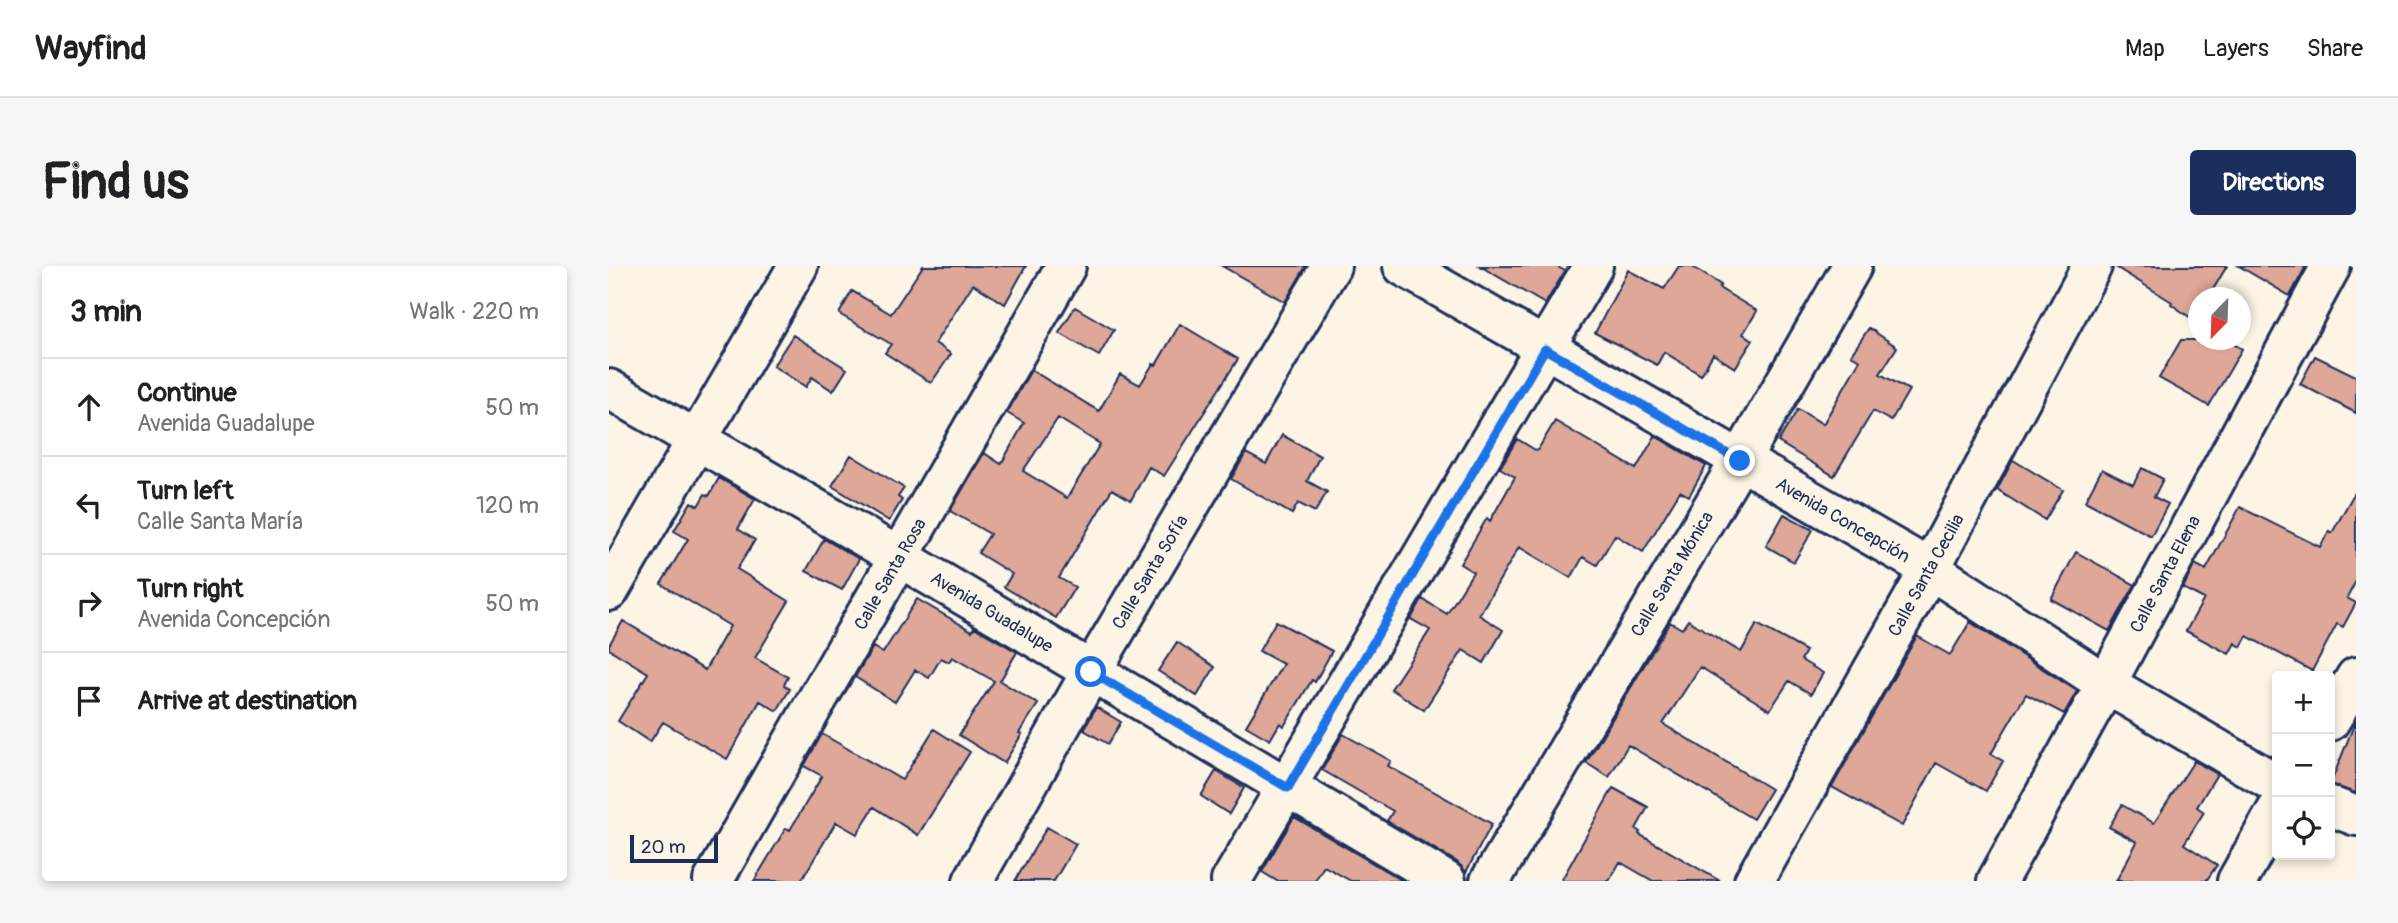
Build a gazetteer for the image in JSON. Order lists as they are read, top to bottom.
{
  "streets": {
    "street": [
      "Avenida Concepción",
      "Calle Santa Sofía",
      "Calle Santa Rosa",
      "Calle Santa Mónica",
      "Calle Santa Elena",
      "Calle Santa Cecilia",
      "Avenida Guadalupe"
    ]
  },
  "crossings": [
    ["Avenida Concepción", "Calle Santa Mónica"],
    ["Avenida Concepción", "Calle Santa Elena"],
    ["Avenida Concepción", "Calle Santa Cecilia"],
    ["Calle Santa Sofía", "Avenida Guadalupe"],
    ["Calle Santa Rosa", "Avenida Guadalupe"]
  ],
  "scale_bar": "20 m",
  "north": "bottom left",
  "page": {
    "header": "Wayfind",
    "nav": ["Map", "Layers", "Share"],
    "buttons": "Directions",
    "title": "Find us",
    "heading": ["3 min", "Walk · 220 m"],
    "list": [
      ["Continue", "Avenida Guadalupe", "50 m"],
      ["Turn left", "Calle Santa María", "120 m"],
      ["Turn right", "Avenida Concepción", "50 m"],
      "Arrive at destination"
    ],
    "map_buttons": ["+", "−"],
    "scale": "20 m"
  }
}
